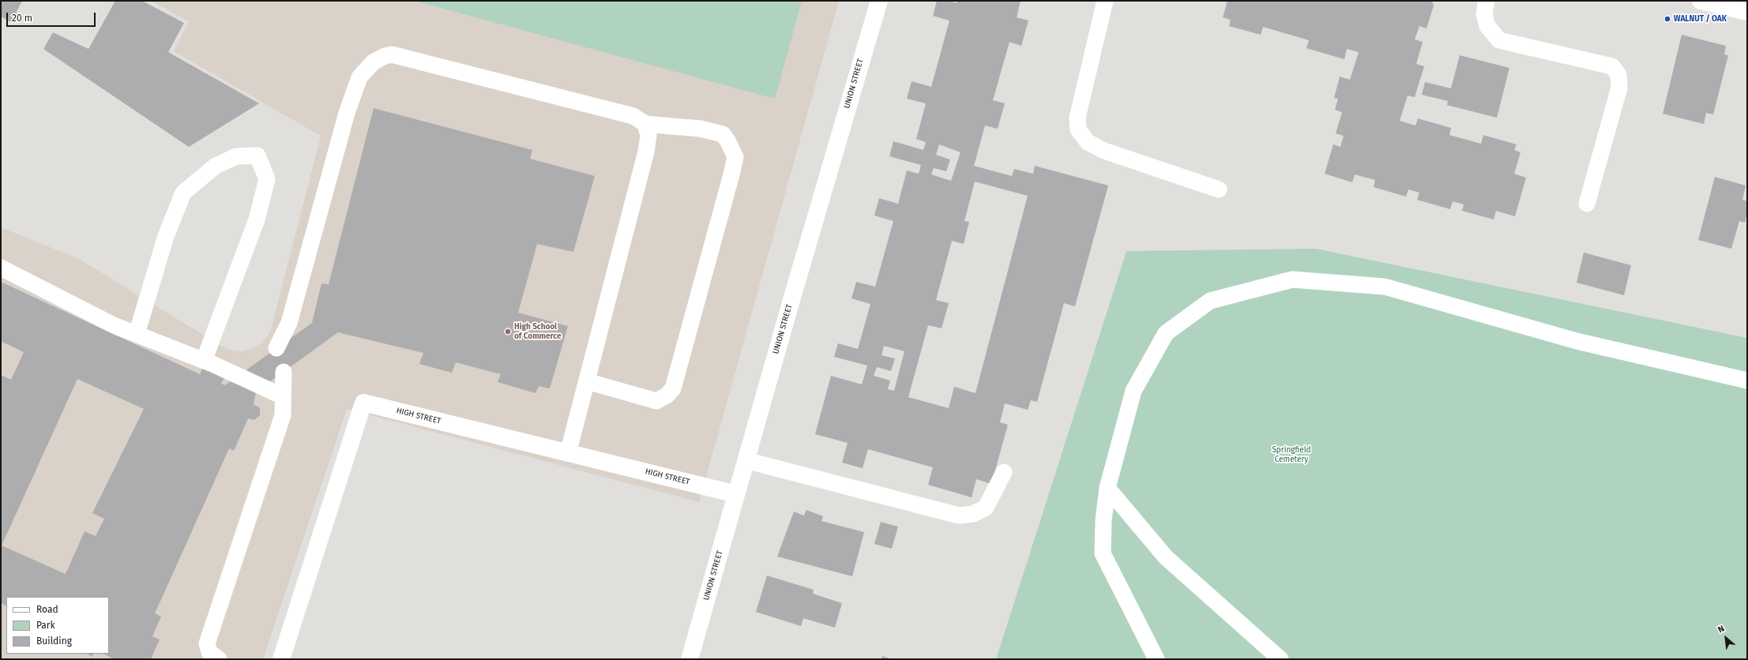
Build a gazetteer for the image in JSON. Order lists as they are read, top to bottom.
{
  "streets": {
    "street": ["UNION STREET", "HIGH STREET"]
  },
  "crossings": [
    ["UNION STREET", "HIGH STREET"]
  ],
  "parks": ["Springfield Cemetery"],
  "places": ["WALNUT / OAK", "High School of Commerce"],
  "legend": ["Road", "Park", "Building"],
  "scale_bar": "20 m",
  "north": "top left"
}
